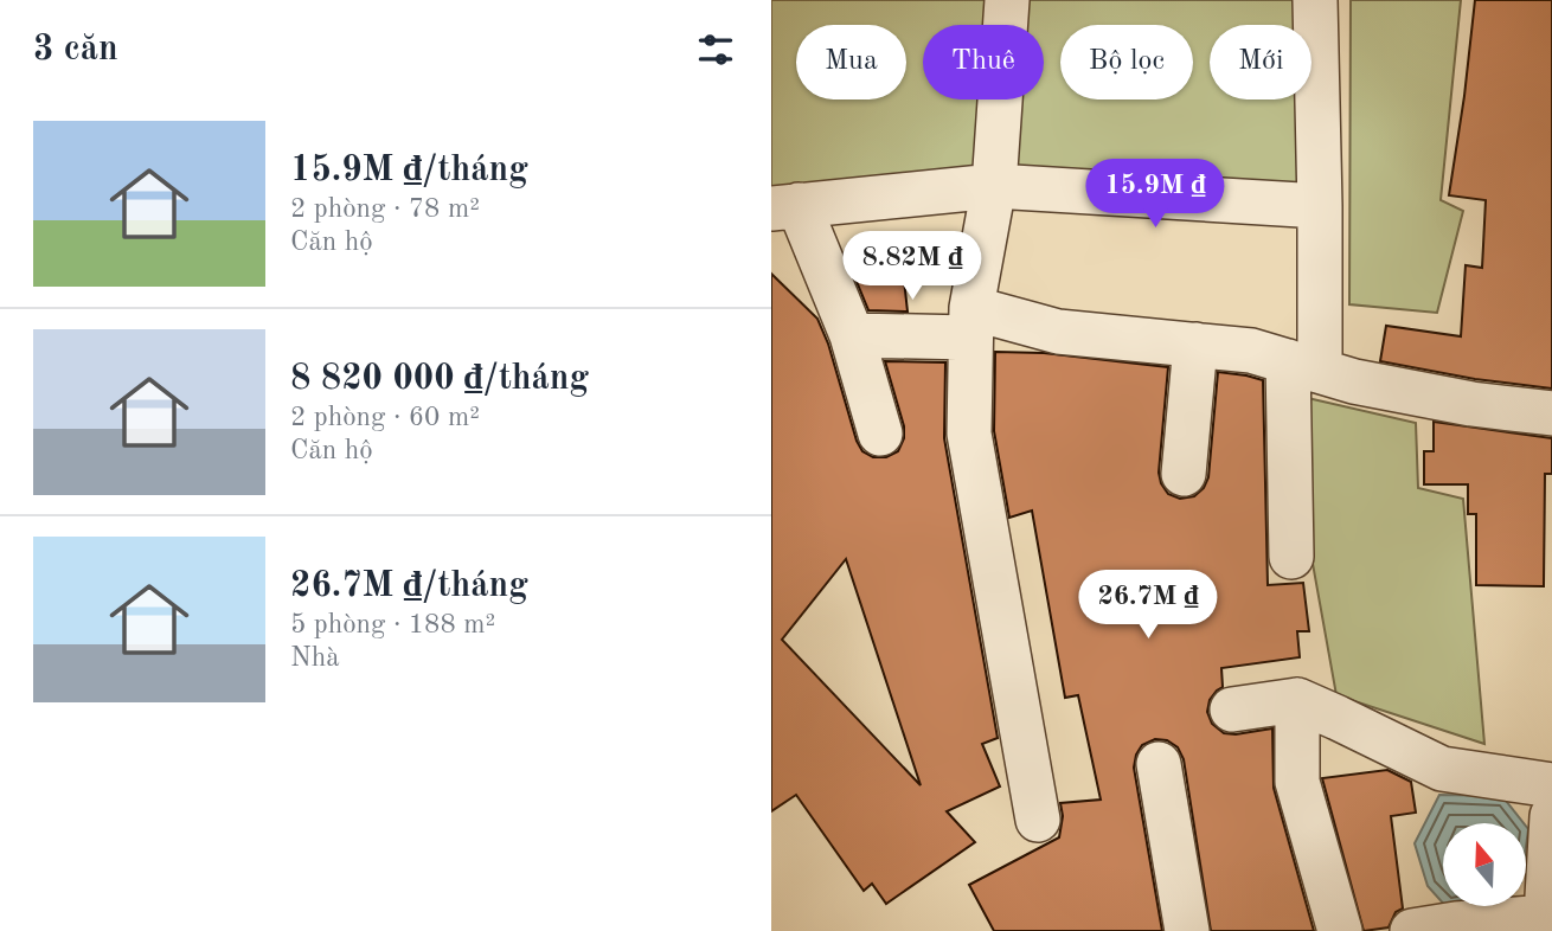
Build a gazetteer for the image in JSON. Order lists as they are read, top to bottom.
{
  "north": "top",
  "page": {
    "heading": "3 căn",
    "chip": [
      "Mua",
      "Thuê",
      "Bộ lọc",
      "Mới"
    ],
    "list": [
      {
        "name": "15.9M ₫/tháng",
        "note": "2 phòng · 78 m² · Căn hộ"
      },
      {
        "name": "8 820 000 ₫/tháng",
        "note": "2 phòng · 60 m² · Căn hộ"
      },
      {
        "name": "26.7M ₫/tháng",
        "note": "5 phòng · 188 m² · Nhà"
      }
    ],
    "price": ["15.9M ₫", "8.82M ₫", "26.7M ₫"]
  }
}
